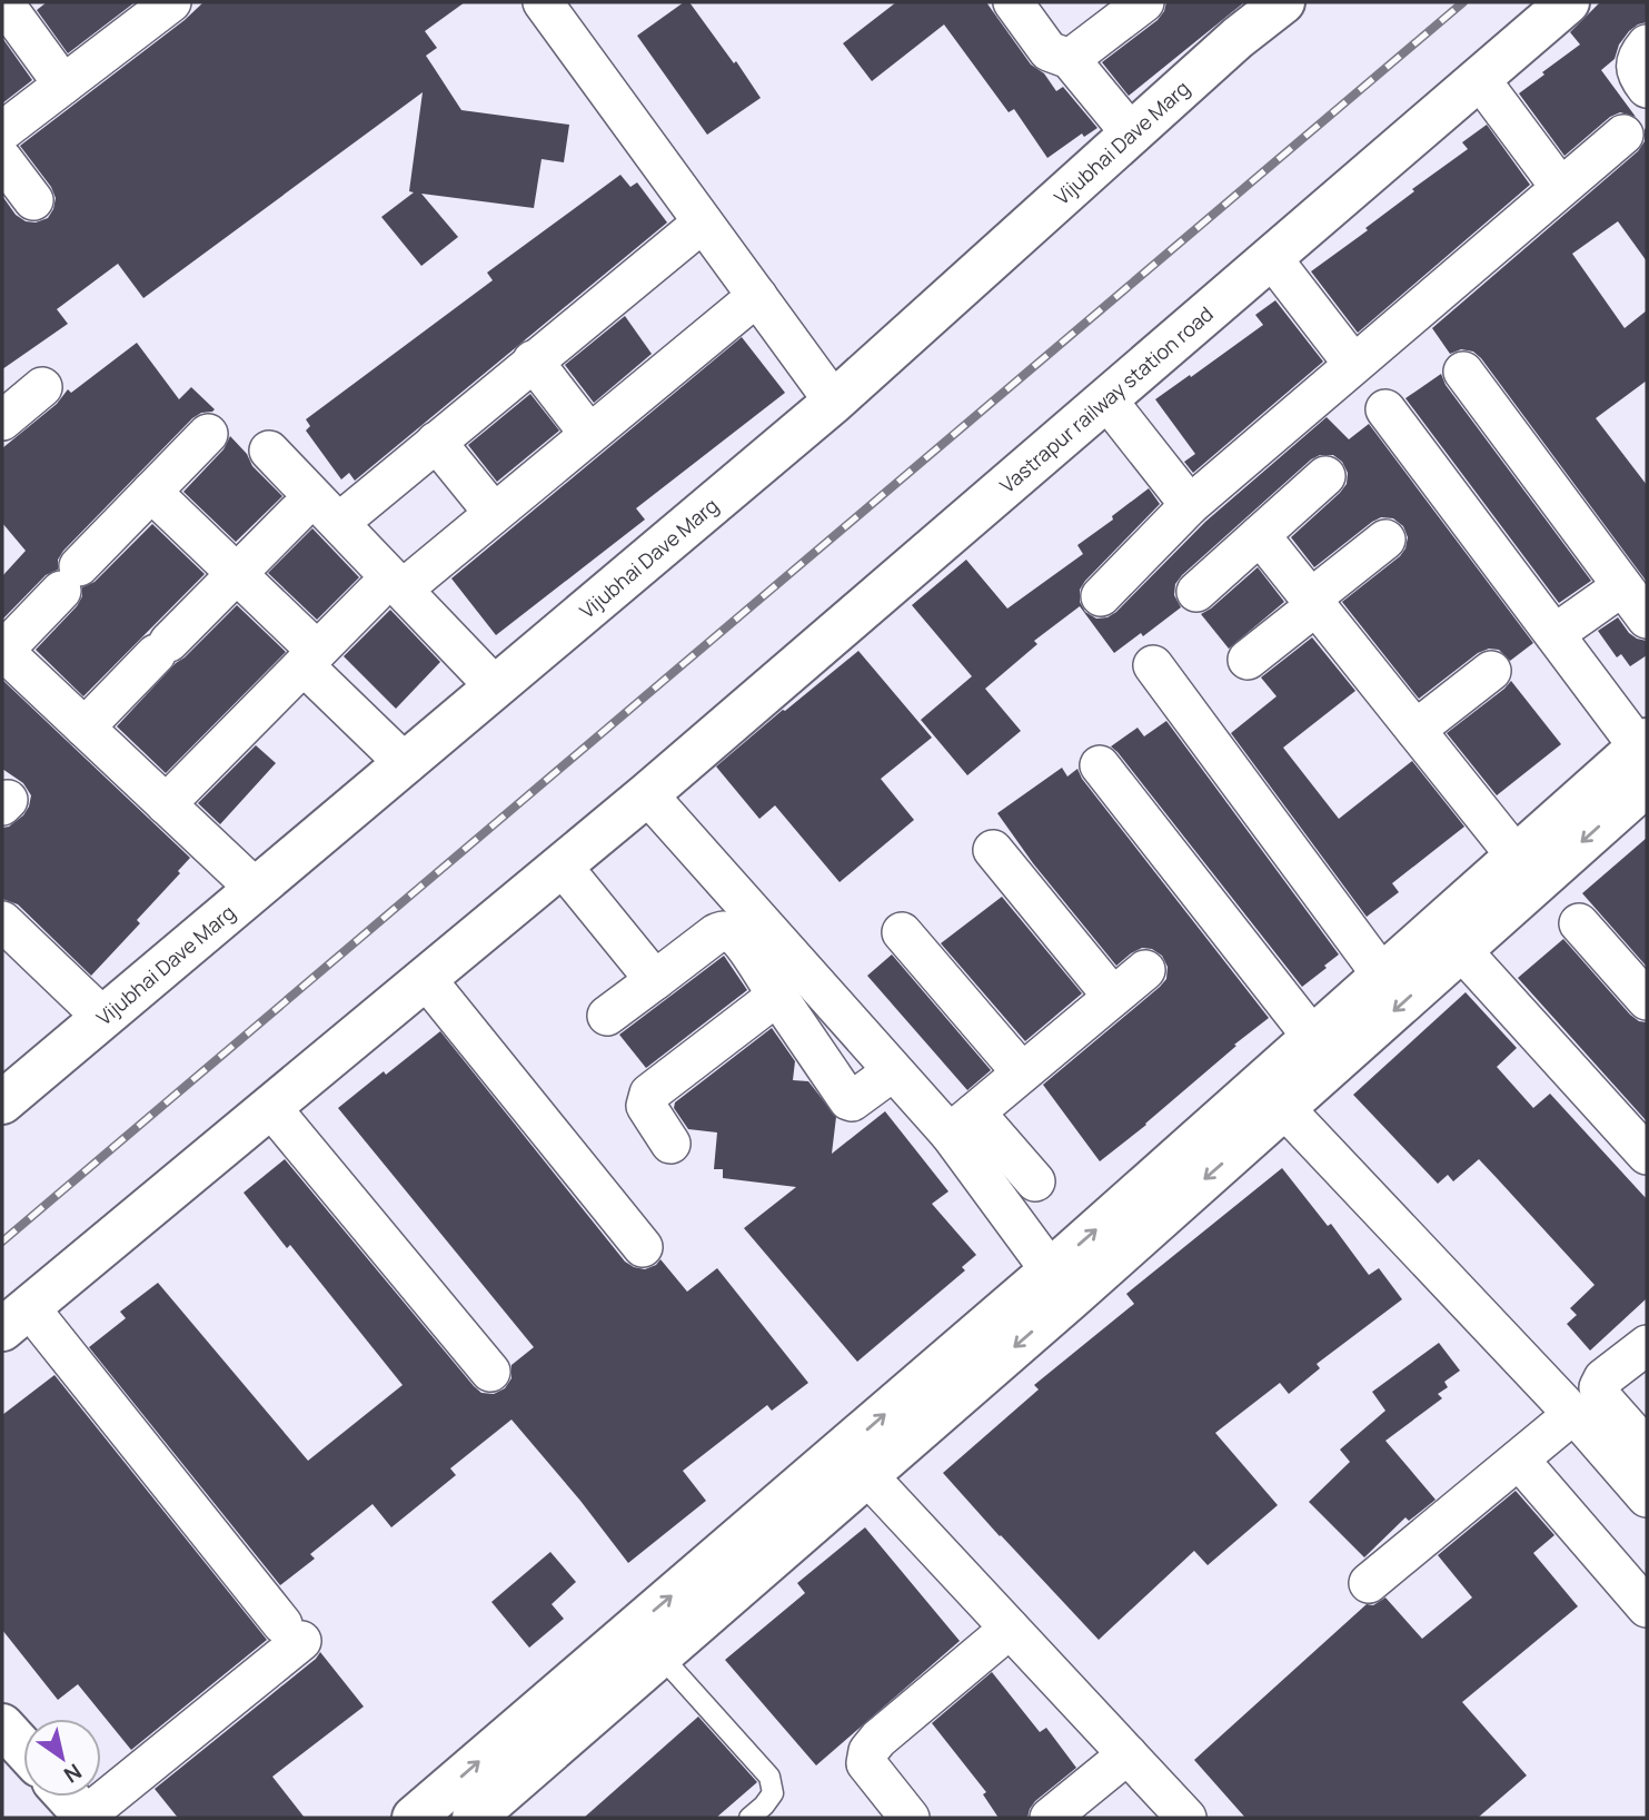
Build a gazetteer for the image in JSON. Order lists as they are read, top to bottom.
{
  "streets": {
    "street": ["Vijubhai Dave Marg", "Vastrapur railway station road"]
  },
  "north": "bottom right"
}
